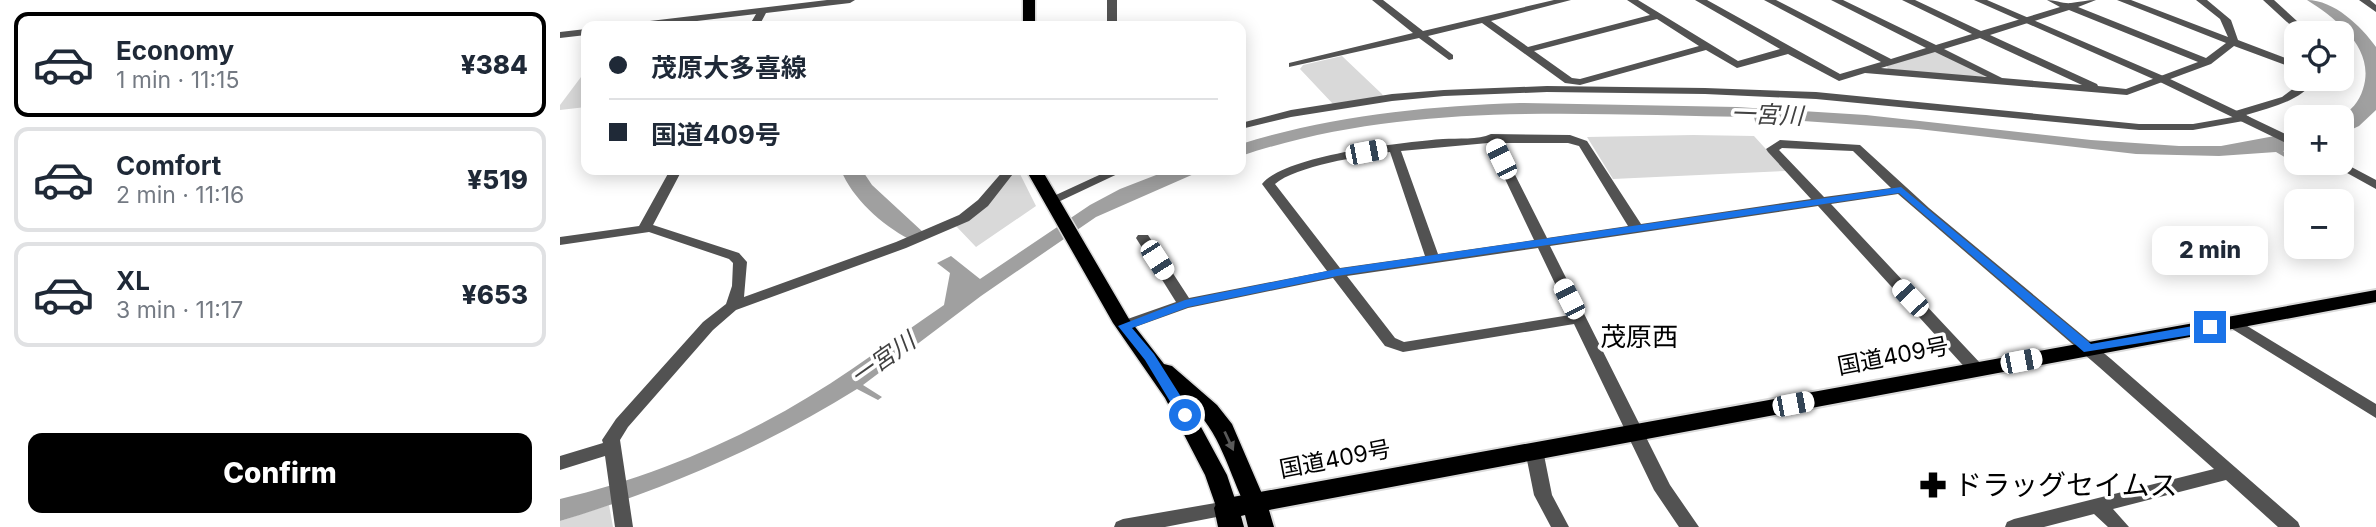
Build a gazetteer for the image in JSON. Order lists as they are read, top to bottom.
{
  "streets": {
    "highway": ["国道409号"]
  },
  "districts": ["茂原西"],
  "water": ["一宮川"],
  "places": {
    "pharmacy": ["ドラッグセイムス"]
  },
  "page": {
    "list": [
      {
        "name": "Economy",
        "note": "1 min · 11:15",
        "value": "¥384"
      },
      {
        "name": "Comfort",
        "note": "2 min · 11:16",
        "value": "¥519"
      },
      {
        "name": "XL",
        "note": "3 min · 11:17",
        "value": "¥653"
      }
    ],
    "map_buttons": ["+", "−"],
    "banner": ["茂原大多喜線", "国道409号"],
    "bubble": "2 min",
    "buttons": "Confirm"
  }
}
